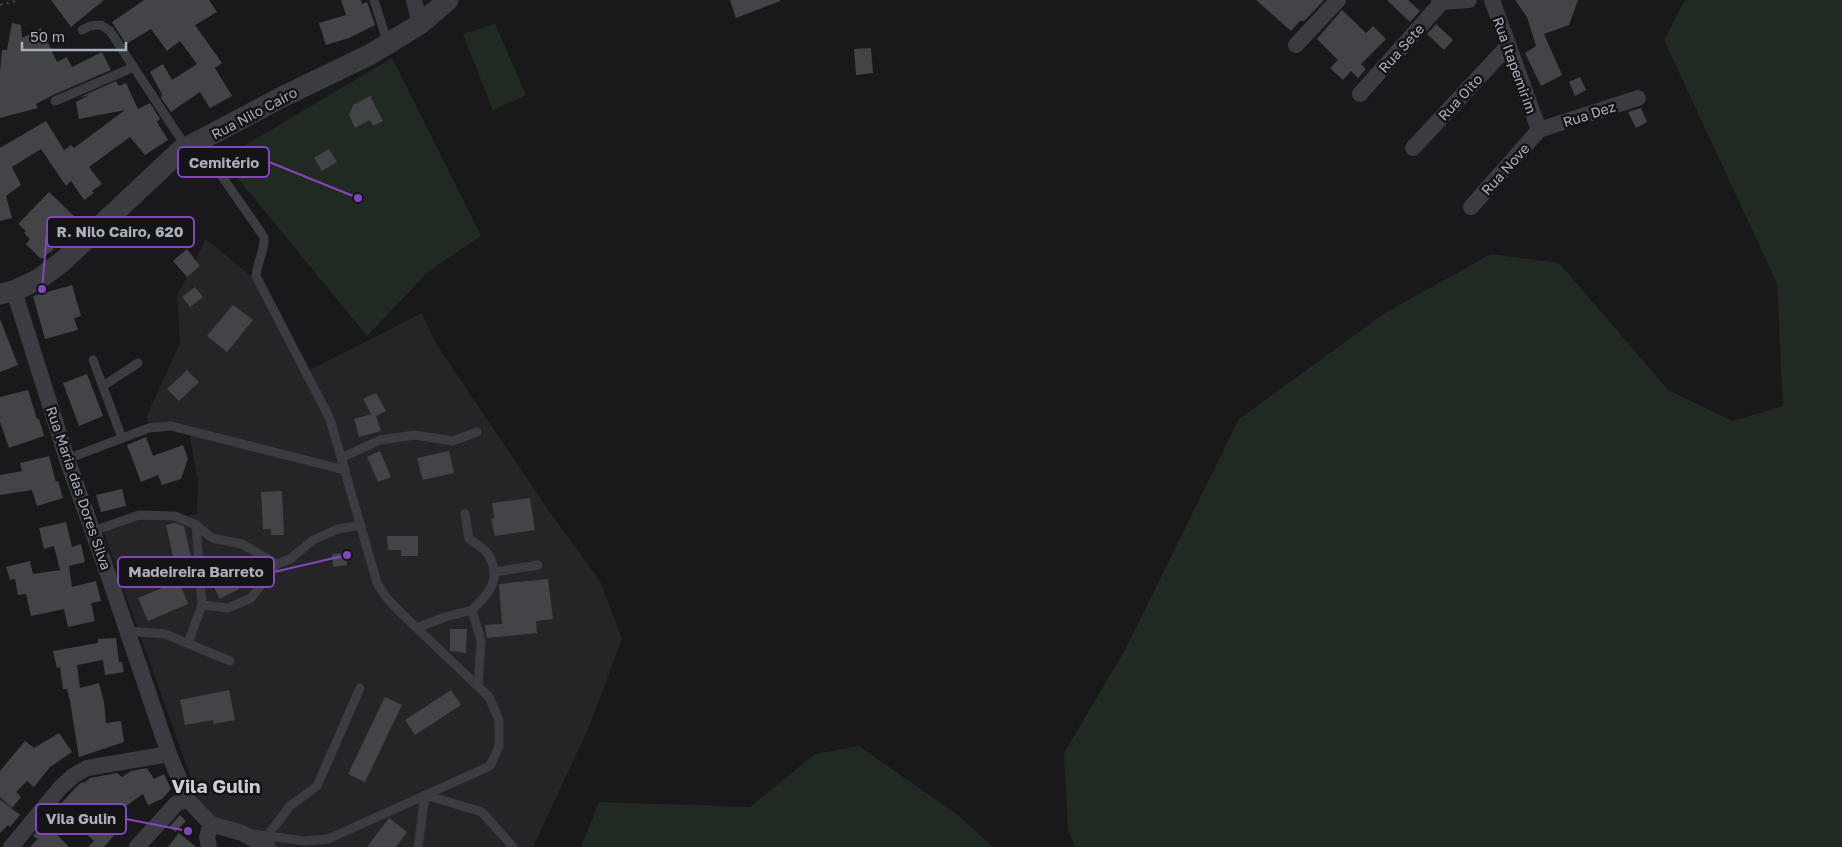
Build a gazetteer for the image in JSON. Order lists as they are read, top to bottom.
{
  "streets": {
    "street": [
      "Rua Sete",
      "Rua Itapemirim",
      "Rua Oito",
      "Rua Nilo Cairo",
      "Rua Dez",
      "Rua Nove",
      "Rua Maria das Dores Silva"
    ]
  },
  "crossings": [
    ["Rua Itapemirim", "Rua Oito"],
    ["Rua Itapemirim", "Rua Dez"],
    ["Rua Itapemirim", "Rua Nove"],
    ["Rua Nilo Cairo", "Rua Maria das Dores Silva"],
    ["Rua Dez", "Rua Nove"]
  ],
  "districts": ["Vila Gulin"],
  "places": [
    "Cemitério",
    "R. Nilo Cairo, 620",
    "Madeireira Barreto",
    "Vila Gulin"
  ],
  "scale_bar": "50 m"
}
